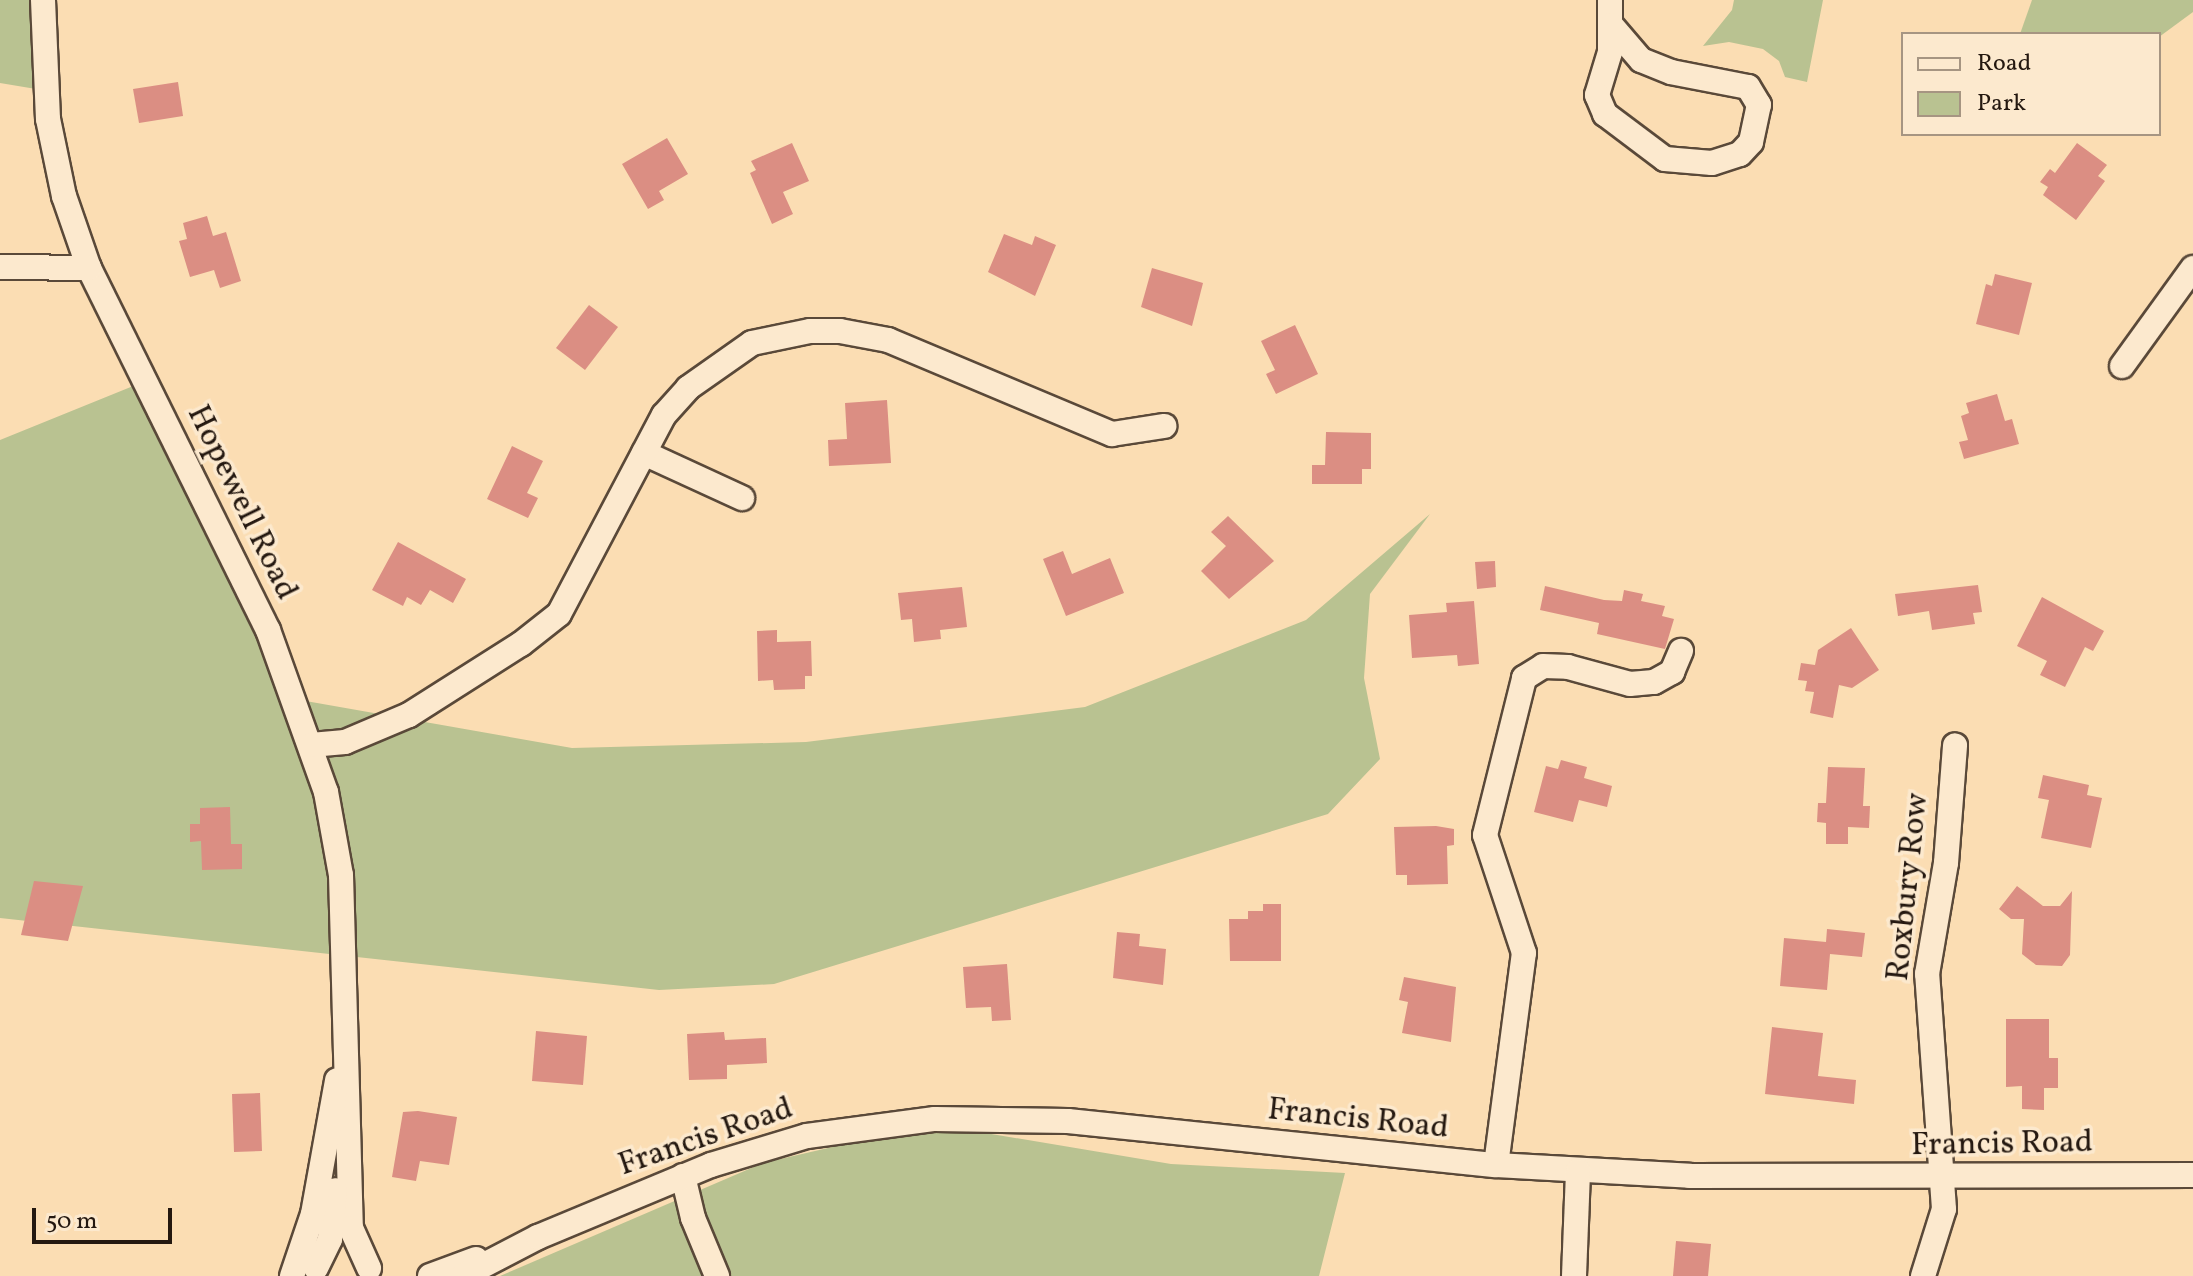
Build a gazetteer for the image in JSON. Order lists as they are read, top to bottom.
{
  "streets": {
    "street": ["Hopewell Road", "Roxbury Row", "Francis Road"]
  },
  "crossings": [
    ["Roxbury Row", "Francis Road"]
  ],
  "legend": ["Road", "Park"],
  "scale_bar": "50 m"
}
